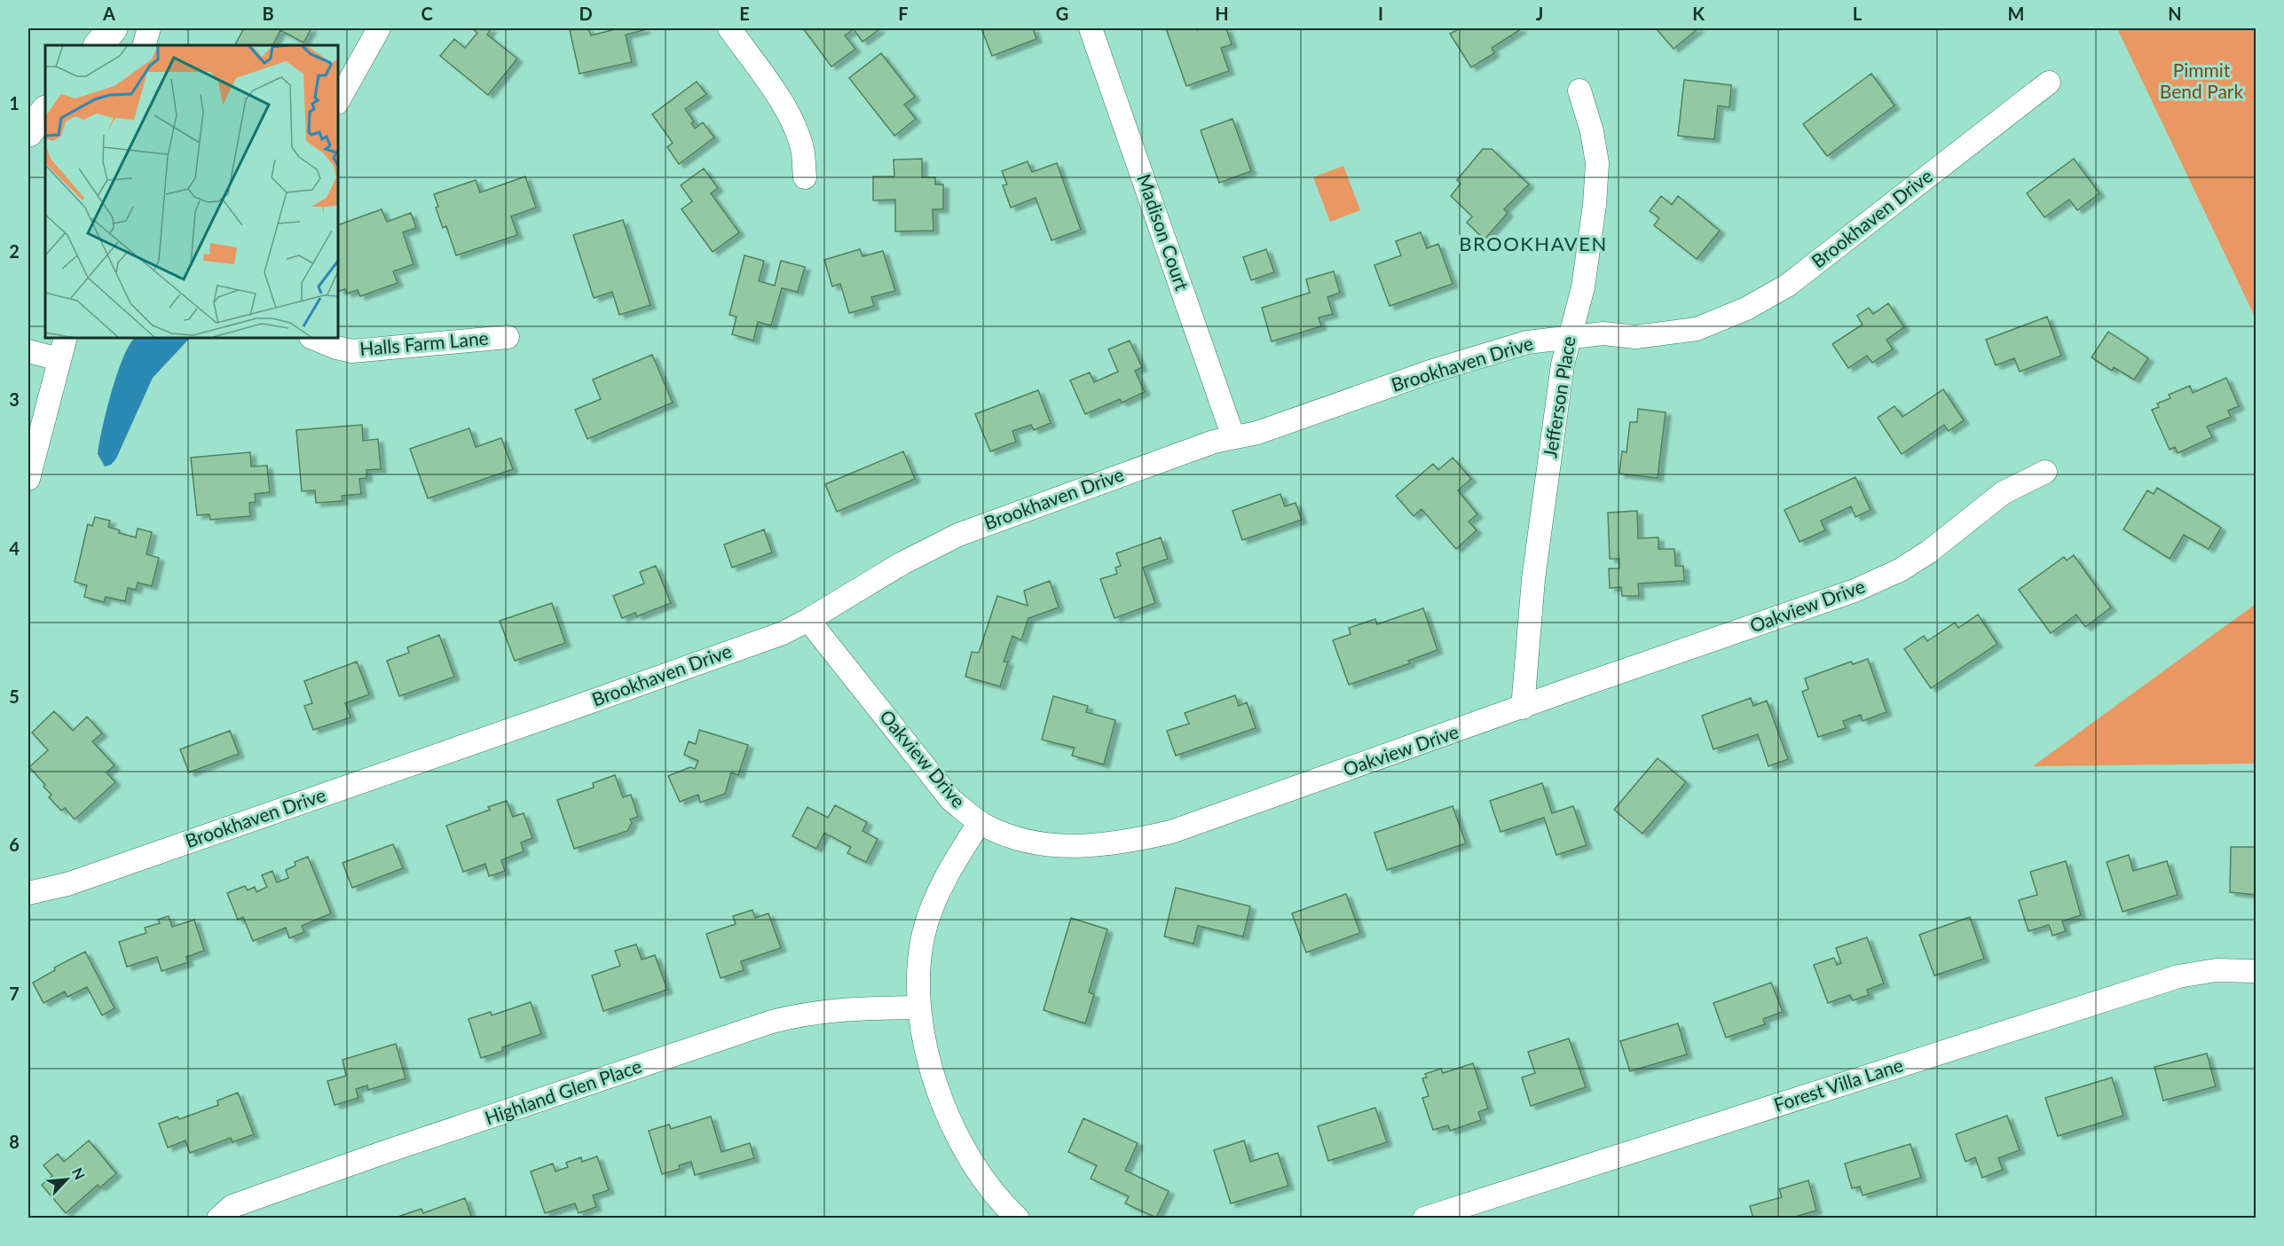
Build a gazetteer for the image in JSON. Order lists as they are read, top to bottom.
{
  "streets": {
    "street": [
      "Brookhaven Drive",
      "Madison Court",
      "Halls Farm Lane",
      "Jefferson Place",
      "Oakview Drive",
      "Forest Villa Lane",
      "Highland Glen Place"
    ]
  },
  "crossings": [
    ["Brookhaven Drive", "Madison Court"],
    ["Brookhaven Drive", "Jefferson Place"],
    ["Brookhaven Drive", "Oakview Drive"],
    ["Jefferson Place", "Oakview Drive"]
  ],
  "districts": ["BROOKHAVEN"],
  "parks": ["Pimmit Bend Park"],
  "north": "top right",
  "grid": {
    "columns": [
      "A",
      "B",
      "C",
      "D",
      "E",
      "F",
      "G",
      "H",
      "I",
      "J",
      "K",
      "L",
      "M",
      "N"
    ],
    "rows": [
      "1",
      "2",
      "3",
      "4",
      "5",
      "6",
      "7",
      "8"
    ]
  }
}
